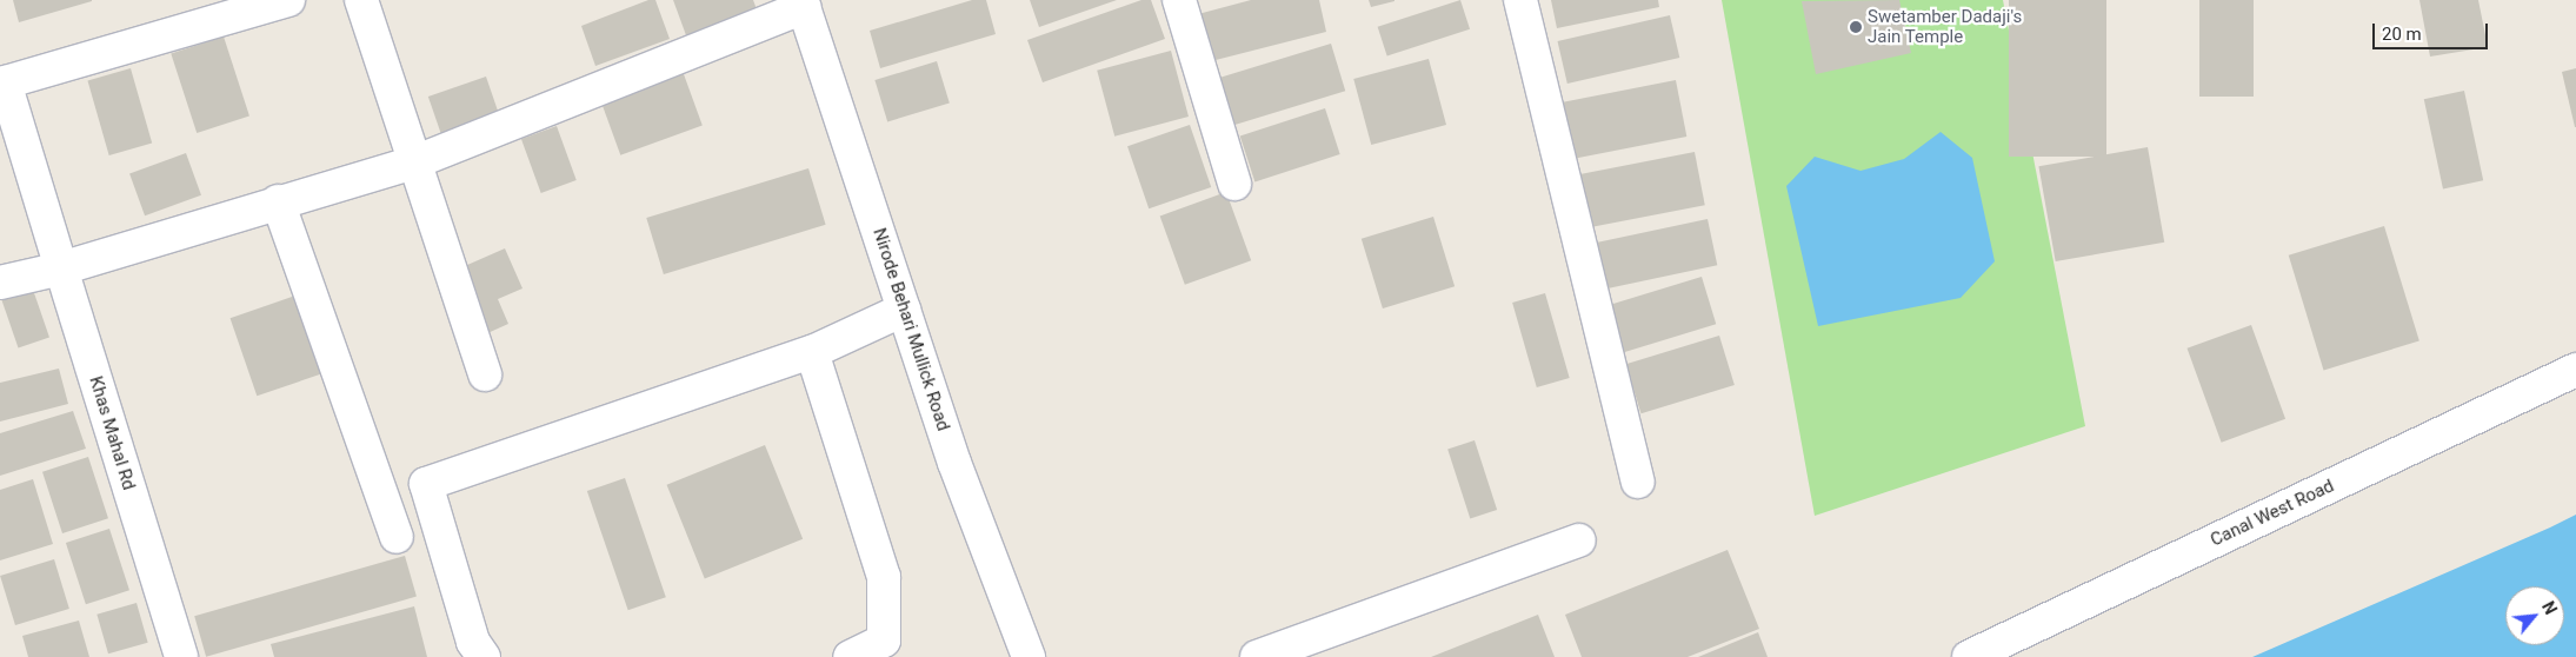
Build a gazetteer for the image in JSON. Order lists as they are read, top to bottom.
{
  "streets": {
    "street": ["Nirode Behari Mullick Road", "Khas Mahal Rd", "Canal West Road"]
  },
  "places": ["Swetamber Dadaji's Jain Temple"],
  "scale_bar": "20 m",
  "north": "top right"
}
